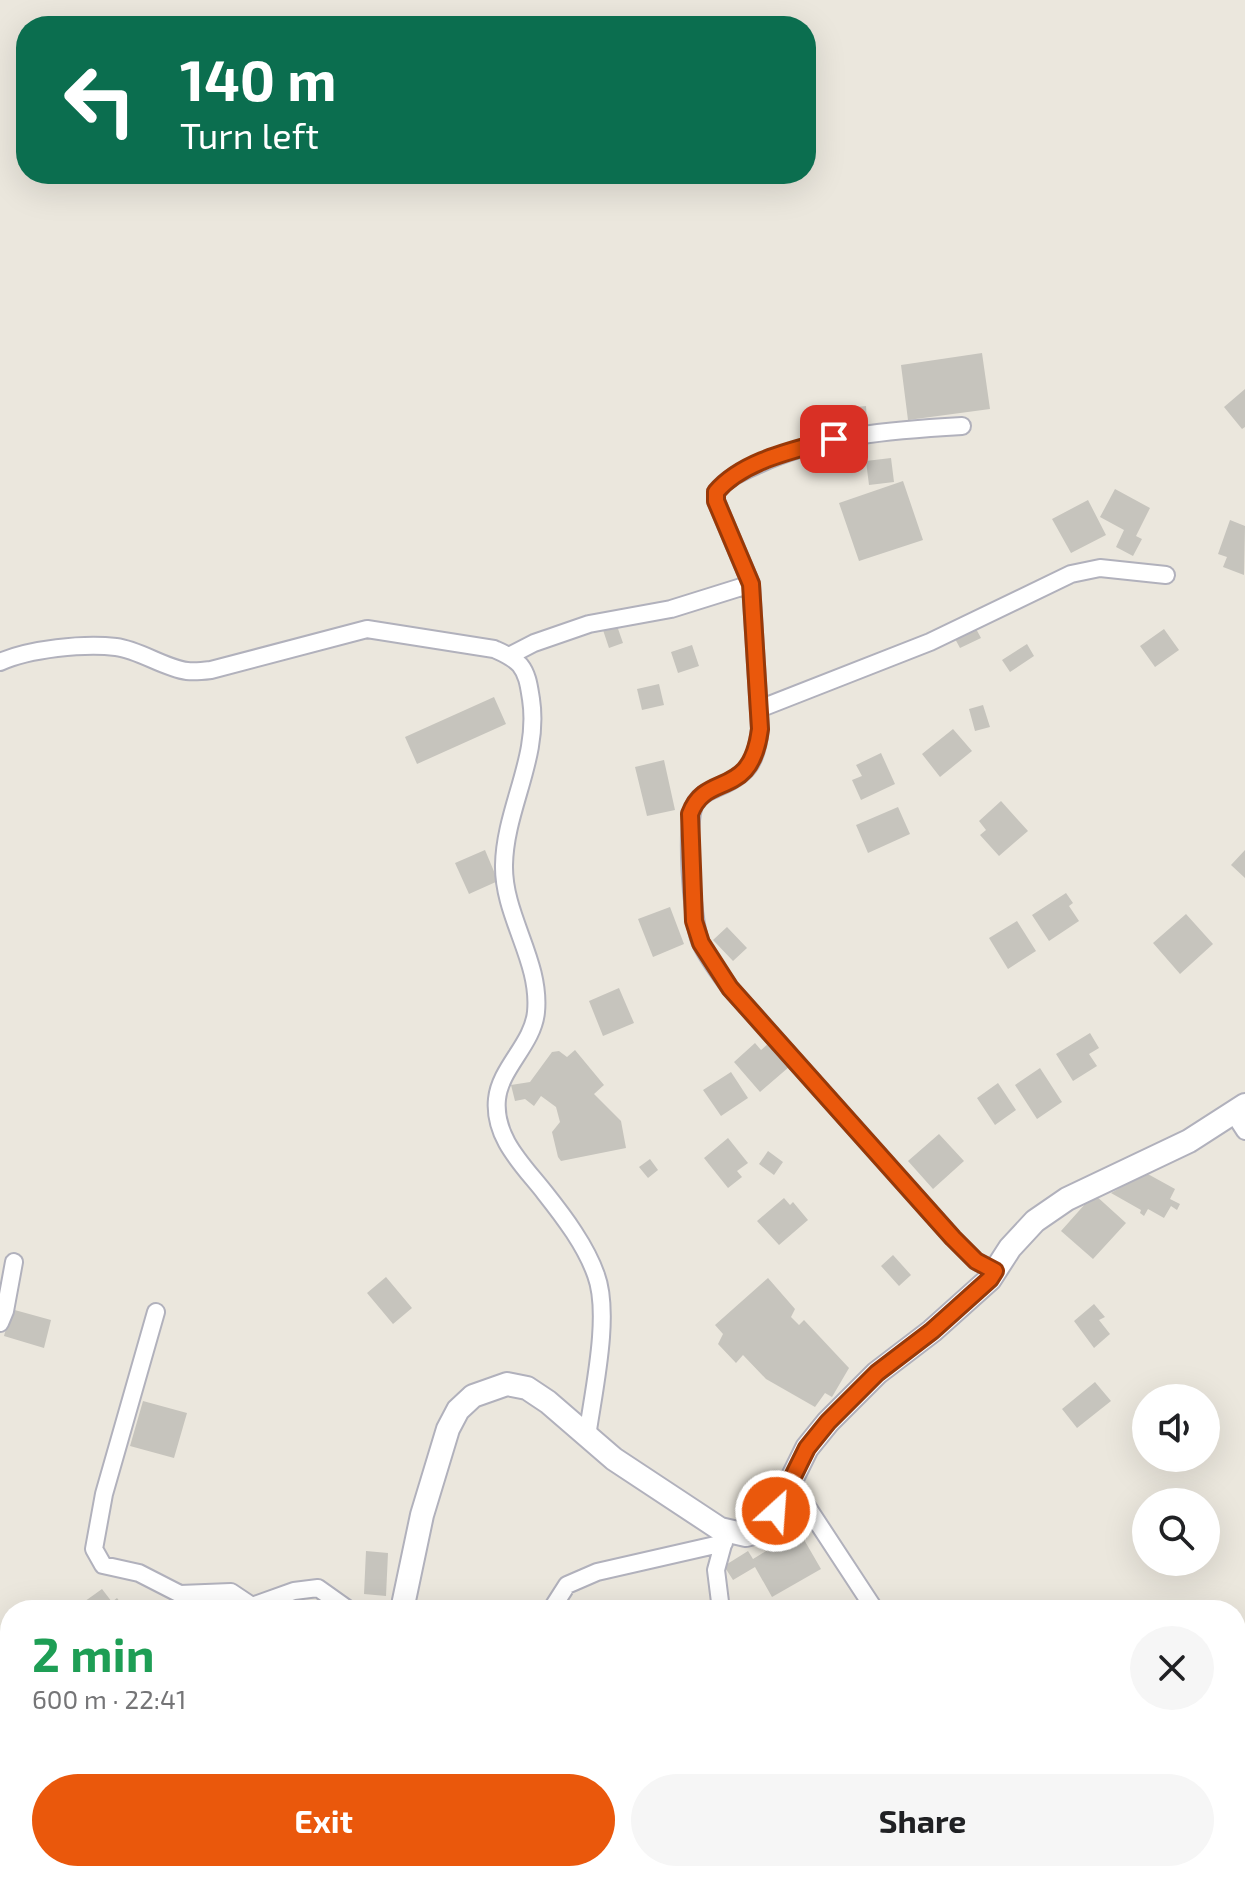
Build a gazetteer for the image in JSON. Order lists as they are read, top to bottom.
{
  "page": {
    "turn": ["140 m", "Turn left"],
    "heading": ["2 min", "600 m · 22:41"],
    "buttons": ["Exit", "Share"]
  }
}
